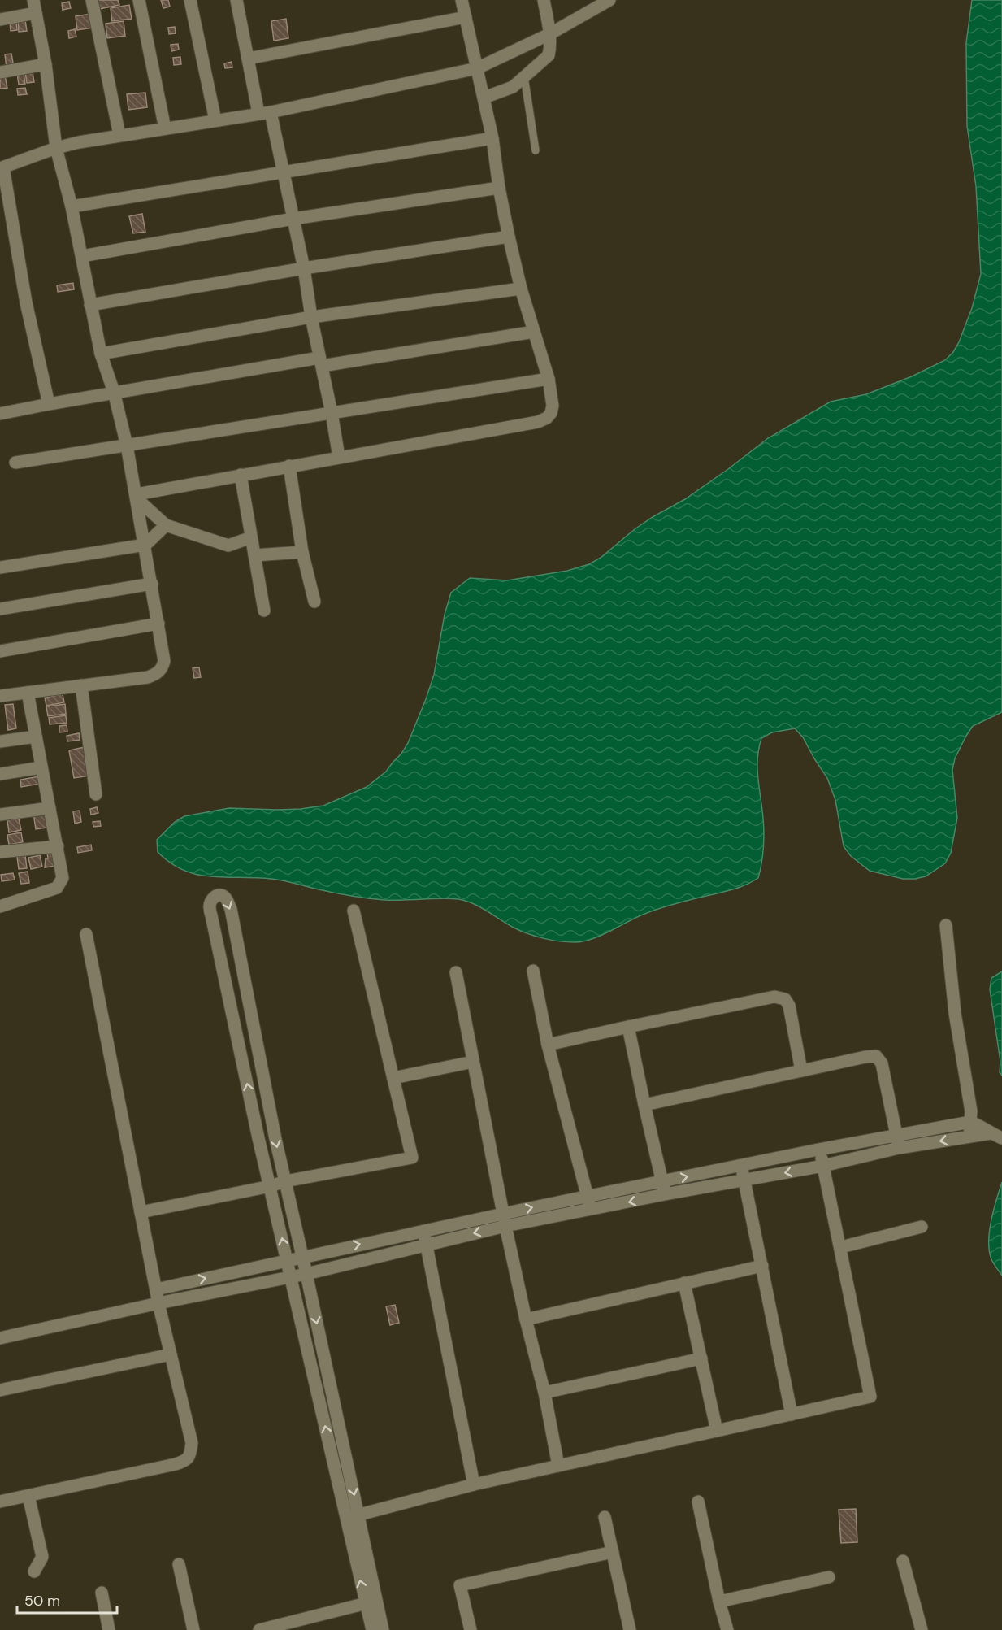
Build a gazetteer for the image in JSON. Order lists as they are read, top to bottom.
{
  "scale_bar": "50 m"
}
